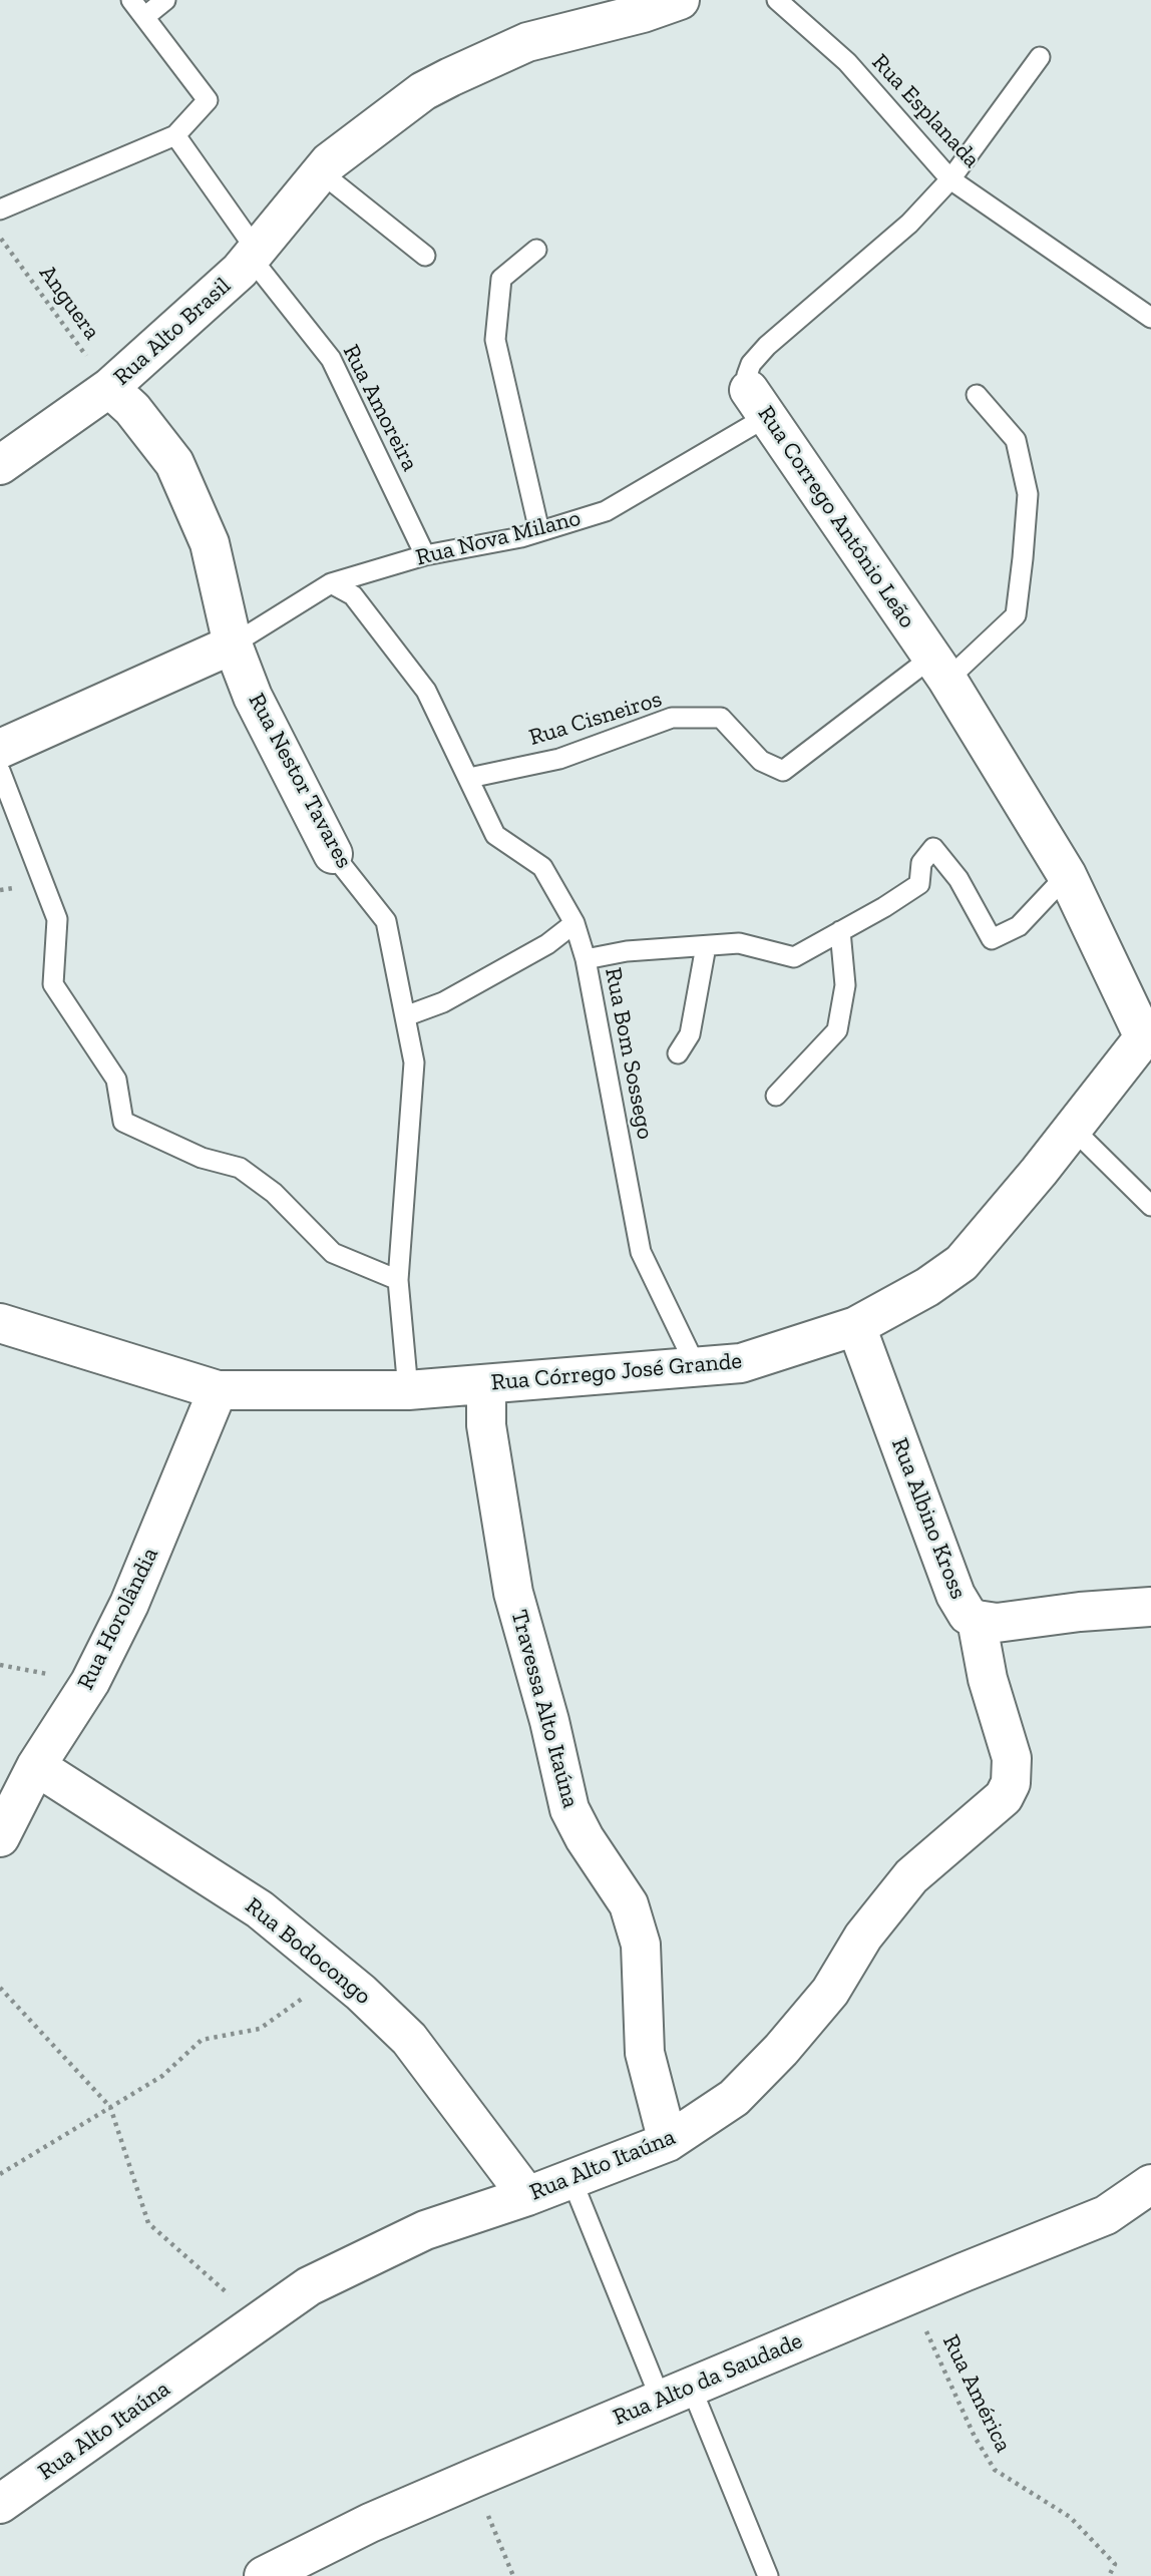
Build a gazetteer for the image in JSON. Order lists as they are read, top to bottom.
{
  "streets": {
    "street": [
      "Rua Alto Brasil",
      "Rua Corrego Antônio Leão",
      "Rua Nestor Tavares",
      "Rua Córrego José Grande",
      "Rua Albino Kross",
      "Rua Horolândia",
      "Travessa Alto Itaúna",
      "Rua Bodocongo",
      "Rua Alto Itaúna",
      "Rua Alto da Saudade"
    ],
    "lane": [
      "Rua Esplanada",
      "Rua Amoreira",
      "Rua Nova Milano",
      "Rua Cisneiros",
      "Rua Bom Sossego"
    ],
    "path": ["Anguera", "Rua América"]
  },
  "crossings": [
    ["Rua Esplanada", "Rua Corrego Antônio Leão"],
    ["Anguera", "Rua Alto Brasil"],
    ["Anguera", "Rua Nestor Tavares"],
    ["Rua Alto Brasil", "Rua Amoreira"],
    ["Rua Alto Brasil", "Rua Nestor Tavares"],
    ["Rua Amoreira", "Rua Nova Milano"],
    ["Rua Corrego Antônio Leão", "Rua Nova Milano"],
    ["Rua Corrego Antônio Leão", "Rua Cisneiros"],
    ["Rua Corrego Antônio Leão", "Rua Bom Sossego"],
    ["Rua Corrego Antônio Leão", "Rua Córrego José Grande"],
    ["Rua Nova Milano", "Rua Nestor Tavares"],
    ["Rua Nestor Tavares", "Rua Córrego José Grande"],
    ["Rua Bom Sossego", "Rua Córrego José Grande"],
    ["Rua Córrego José Grande", "Rua Albino Kross"],
    ["Rua Córrego José Grande", "Rua Horolândia"],
    ["Rua Córrego José Grande", "Travessa Alto Itaúna"],
    ["Rua Albino Kross", "Rua Alto Itaúna"],
    ["Rua Horolândia", "Rua Bodocongo"],
    ["Travessa Alto Itaúna", "Rua Alto Itaúna"],
    ["Rua Bodocongo", "Rua Alto Itaúna"],
    ["Rua Alto da Saudade", "Rua América"]
  ]
}
